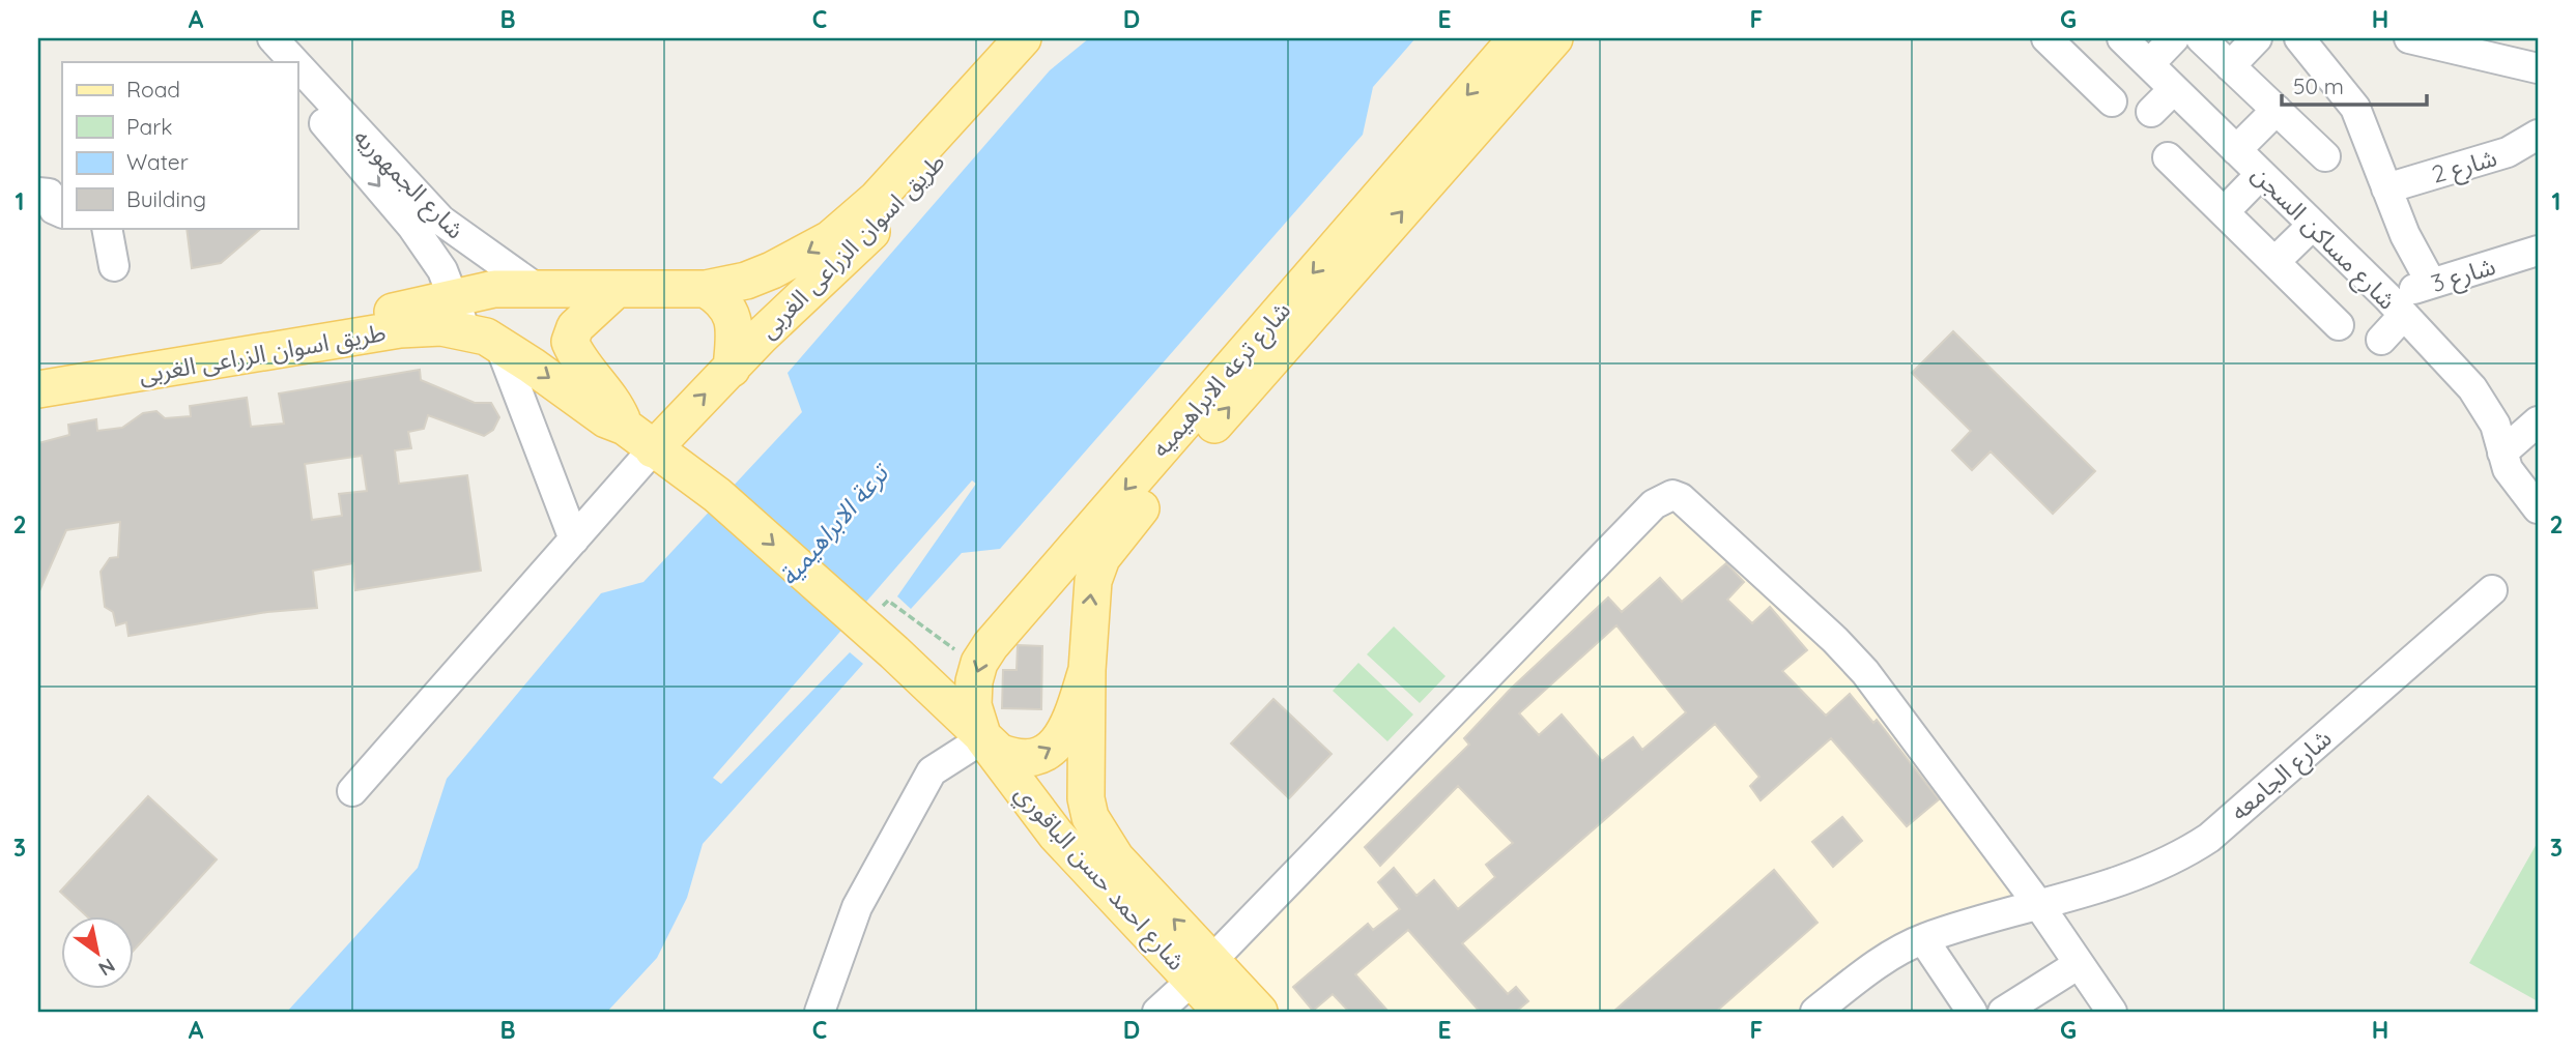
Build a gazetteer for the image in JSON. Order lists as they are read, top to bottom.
{
  "streets": {
    "main road": ["طريق اسوان الزراعى الغربى", "شارع ترعه الابراهيميه", "شارع احمد حسن الباقوري"],
    "street": [
      "شارع 2",
      "شارع الجمهوريه",
      "شارع مساكن السجن",
      "شارع 3",
      "شارع الجامعه"
    ]
  },
  "crossings": [
    ["شارع الجمهوريه", "طريق اسوان الزراعى الغربى"],
    ["شارع مساكن السجن", "شارع 3"],
    ["شارع ترعه الابراهيميه", "شارع احمد حسن الباقوري"]
  ],
  "water": ["ترعة الابراهيمية"],
  "legend": [
    "Road",
    "Park",
    "Water",
    "Building"
  ],
  "scale_bar": "50 m",
  "north": "bottom right",
  "grid": {
    "columns": [
      "A",
      "B",
      "C",
      "D",
      "E",
      "F",
      "G",
      "H"
    ],
    "rows": ["1", "2", "3"]
  }
}
